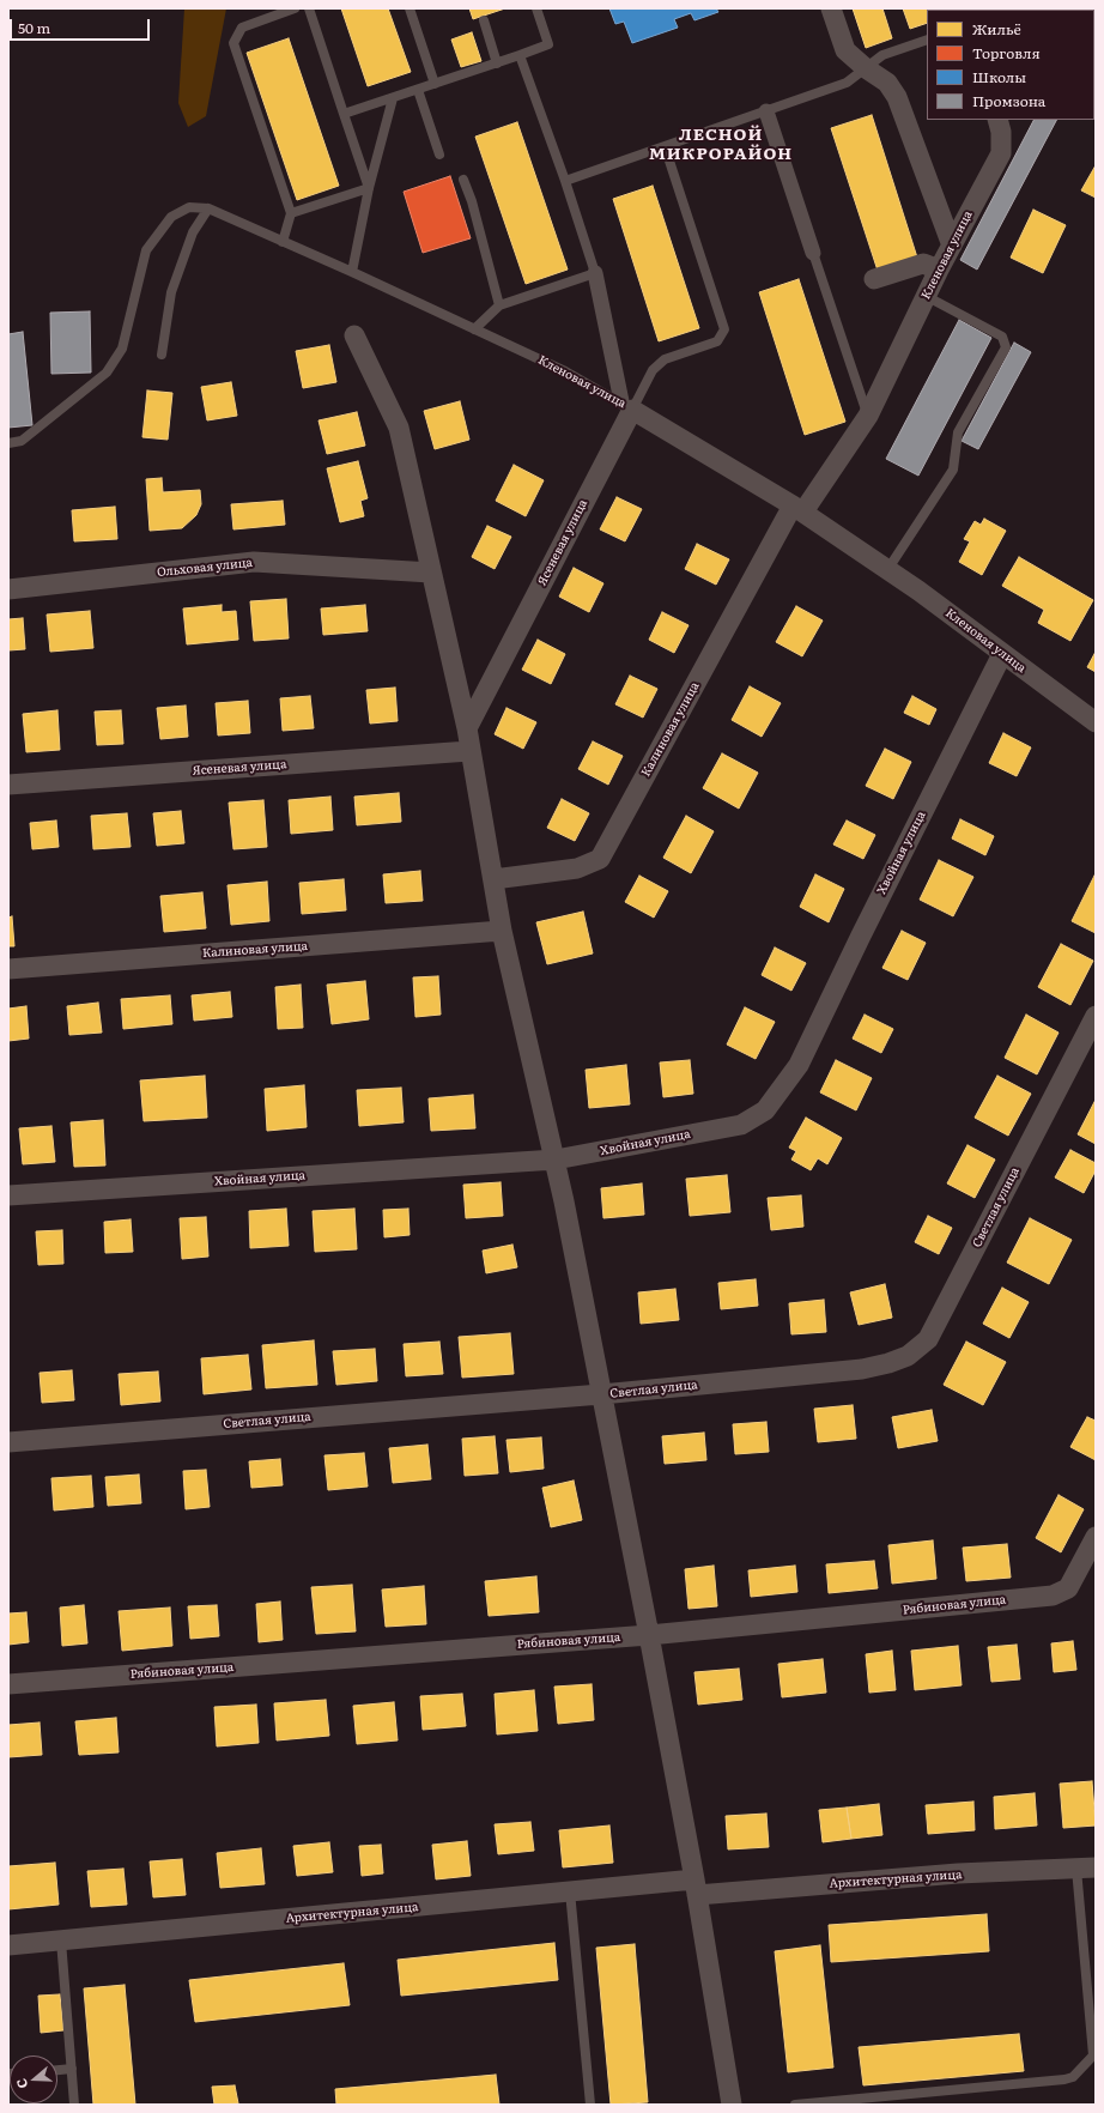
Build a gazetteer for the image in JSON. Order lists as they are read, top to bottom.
{
  "streets": {
    "street": [
      "Кленовая улица",
      "Ясеневая улица",
      "Ольховая улица",
      "Калиновая улица",
      "Хвойная улица",
      "Светлая улица",
      "Рябиновая улица",
      "Архитектурная улица"
    ]
  },
  "crossings": [
    ["Кленовая улица", "Ясеневая улица"],
    ["Кленовая улица", "Калиновая улица"],
    ["Кленовая улица", "Хвойная улица"]
  ],
  "districts": ["ЛЕСНОЙ МИКРОРАЙОН"],
  "legend": [
    "Жильё",
    "Торговля",
    "Школы",
    "Промзона"
  ],
  "scale_bar": "50 m",
  "north": "left"
}
